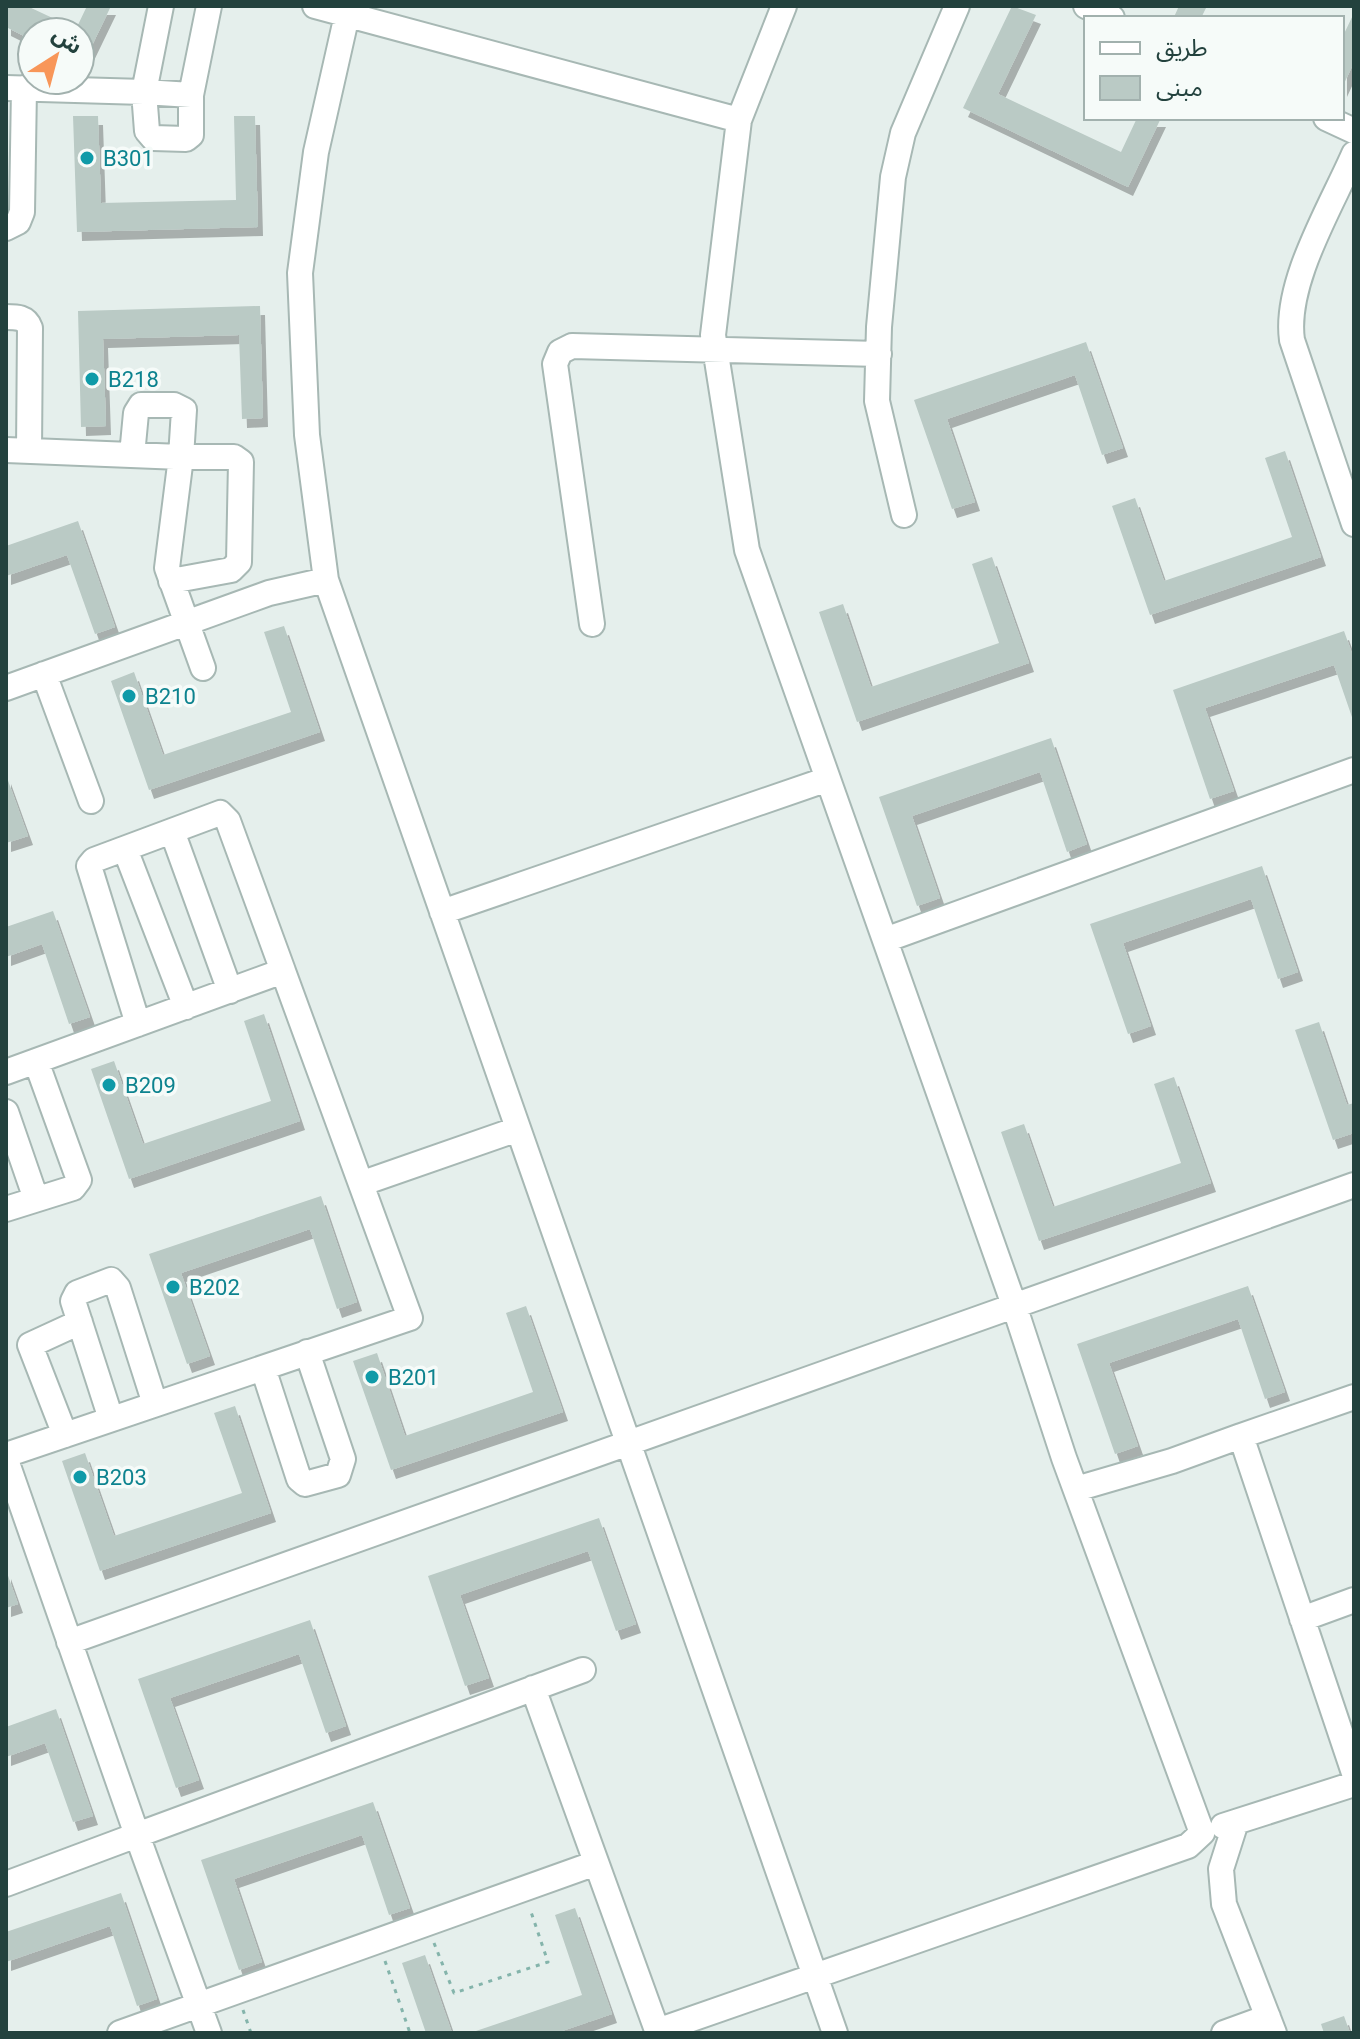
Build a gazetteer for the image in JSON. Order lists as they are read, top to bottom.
{
  "places": [
    "B301",
    "B218",
    "B210",
    "B209",
    "B202",
    "B201",
    "B203"
  ],
  "legend": ["طريق", "مبنى"],
  "north": "top right"
}
